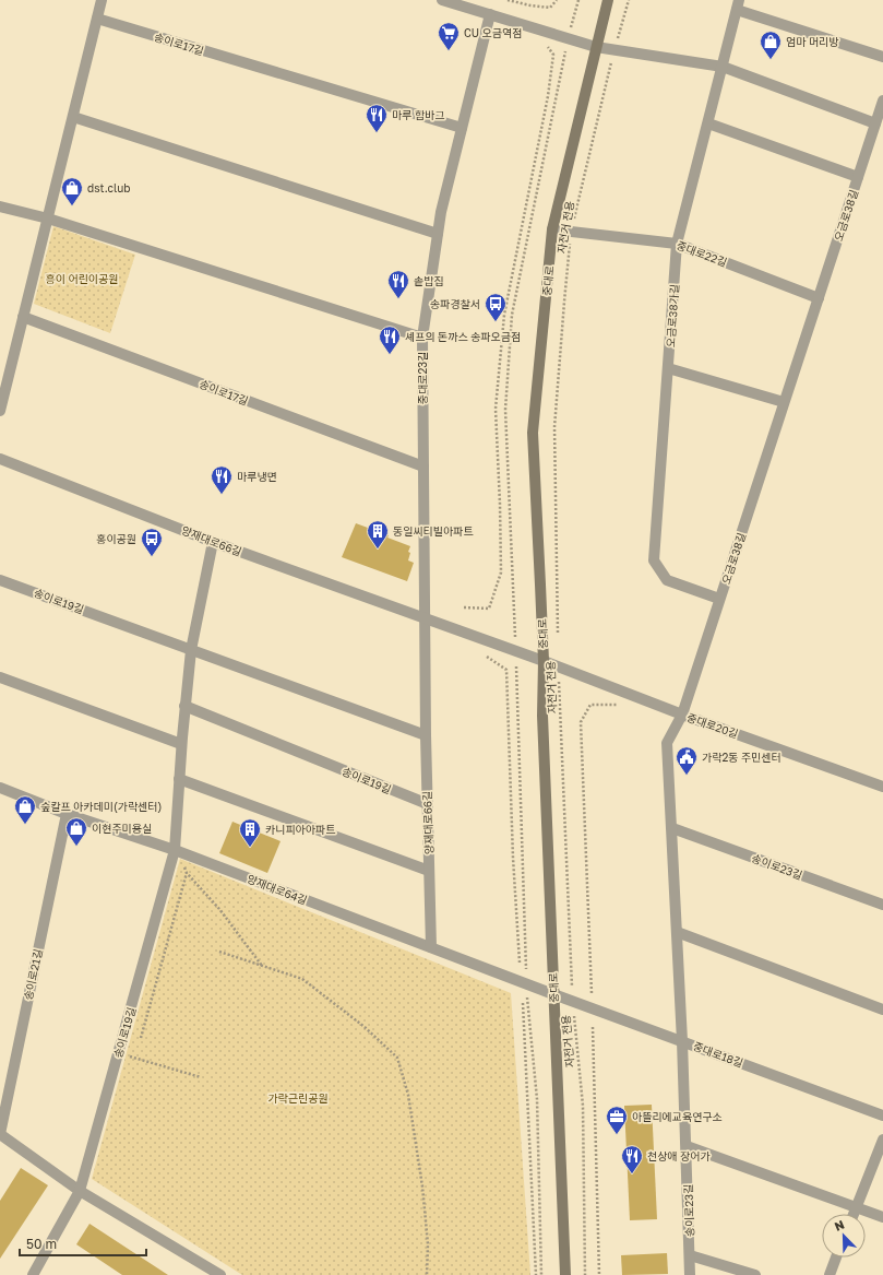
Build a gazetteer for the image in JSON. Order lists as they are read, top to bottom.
{
  "streets": {
    "main road": ["중대로"],
    "street": [
      "송이로17길",
      "오금로38길",
      "중대로22길",
      "오금로38가길",
      "중대로23길",
      "양재대로66길",
      "송이로19길",
      "중대로20길",
      "송이로23길",
      "양재대로64길",
      "송이로21길",
      "중대로18길"
    ],
    "path": ["자전거 전용"]
  },
  "crossings": [
    ["송이로17길", "중대로23길"],
    ["오금로38길", "중대로22길"],
    ["오금로38길", "오금로38가길"],
    ["오금로38길", "중대로20길"],
    ["오금로38길", "송이로23길"],
    ["자전거 전용", "중대로22길"],
    ["자전거 전용", "중대로20길"],
    ["자전거 전용", "중대로18길"],
    ["중대로22길", "중대로"],
    ["중대로22길", "오금로38가길"],
    ["중대로", "양재대로66길"],
    ["중대로", "중대로20길"],
    ["중대로", "양재대로64길"],
    ["중대로", "중대로18길"],
    ["중대로23길", "양재대로66길"],
    ["양재대로66길", "송이로19길"],
    ["양재대로66길", "중대로20길"],
    ["양재대로66길", "양재대로64길"],
    ["송이로19길", "양재대로64길"],
    ["송이로19길", "송이로21길"],
    ["중대로20길", "송이로23길"],
    ["송이로23길", "중대로18길"],
    ["양재대로64길", "송이로21길"],
    ["양재대로64길", "중대로18길"]
  ],
  "parks": ["흥이 어린이공원", "가락근린공원"],
  "places": {
    "supermarket": ["CU 오금역점"],
    "shop": [
      "엄마 머리방",
      "dst.club",
      "숲칼프 아카데미(가락센터)",
      "이현주미용실"
    ],
    "restaurant": [
      "마루 함바그",
      "솥밥집",
      "셰프의 돈까스 송파오금점",
      "마루냉면",
      "천상애 장어가"
    ],
    "bus stop": ["송파경찰서", "홍이공원"],
    "building": ["동일씨티빌아파트", "카니피아아파트"],
    "public building": ["가락2동 주민센터"],
    "office": ["아뜰리에교육연구소"]
  },
  "scale_bar": "50 m",
  "north": "top left"
}
